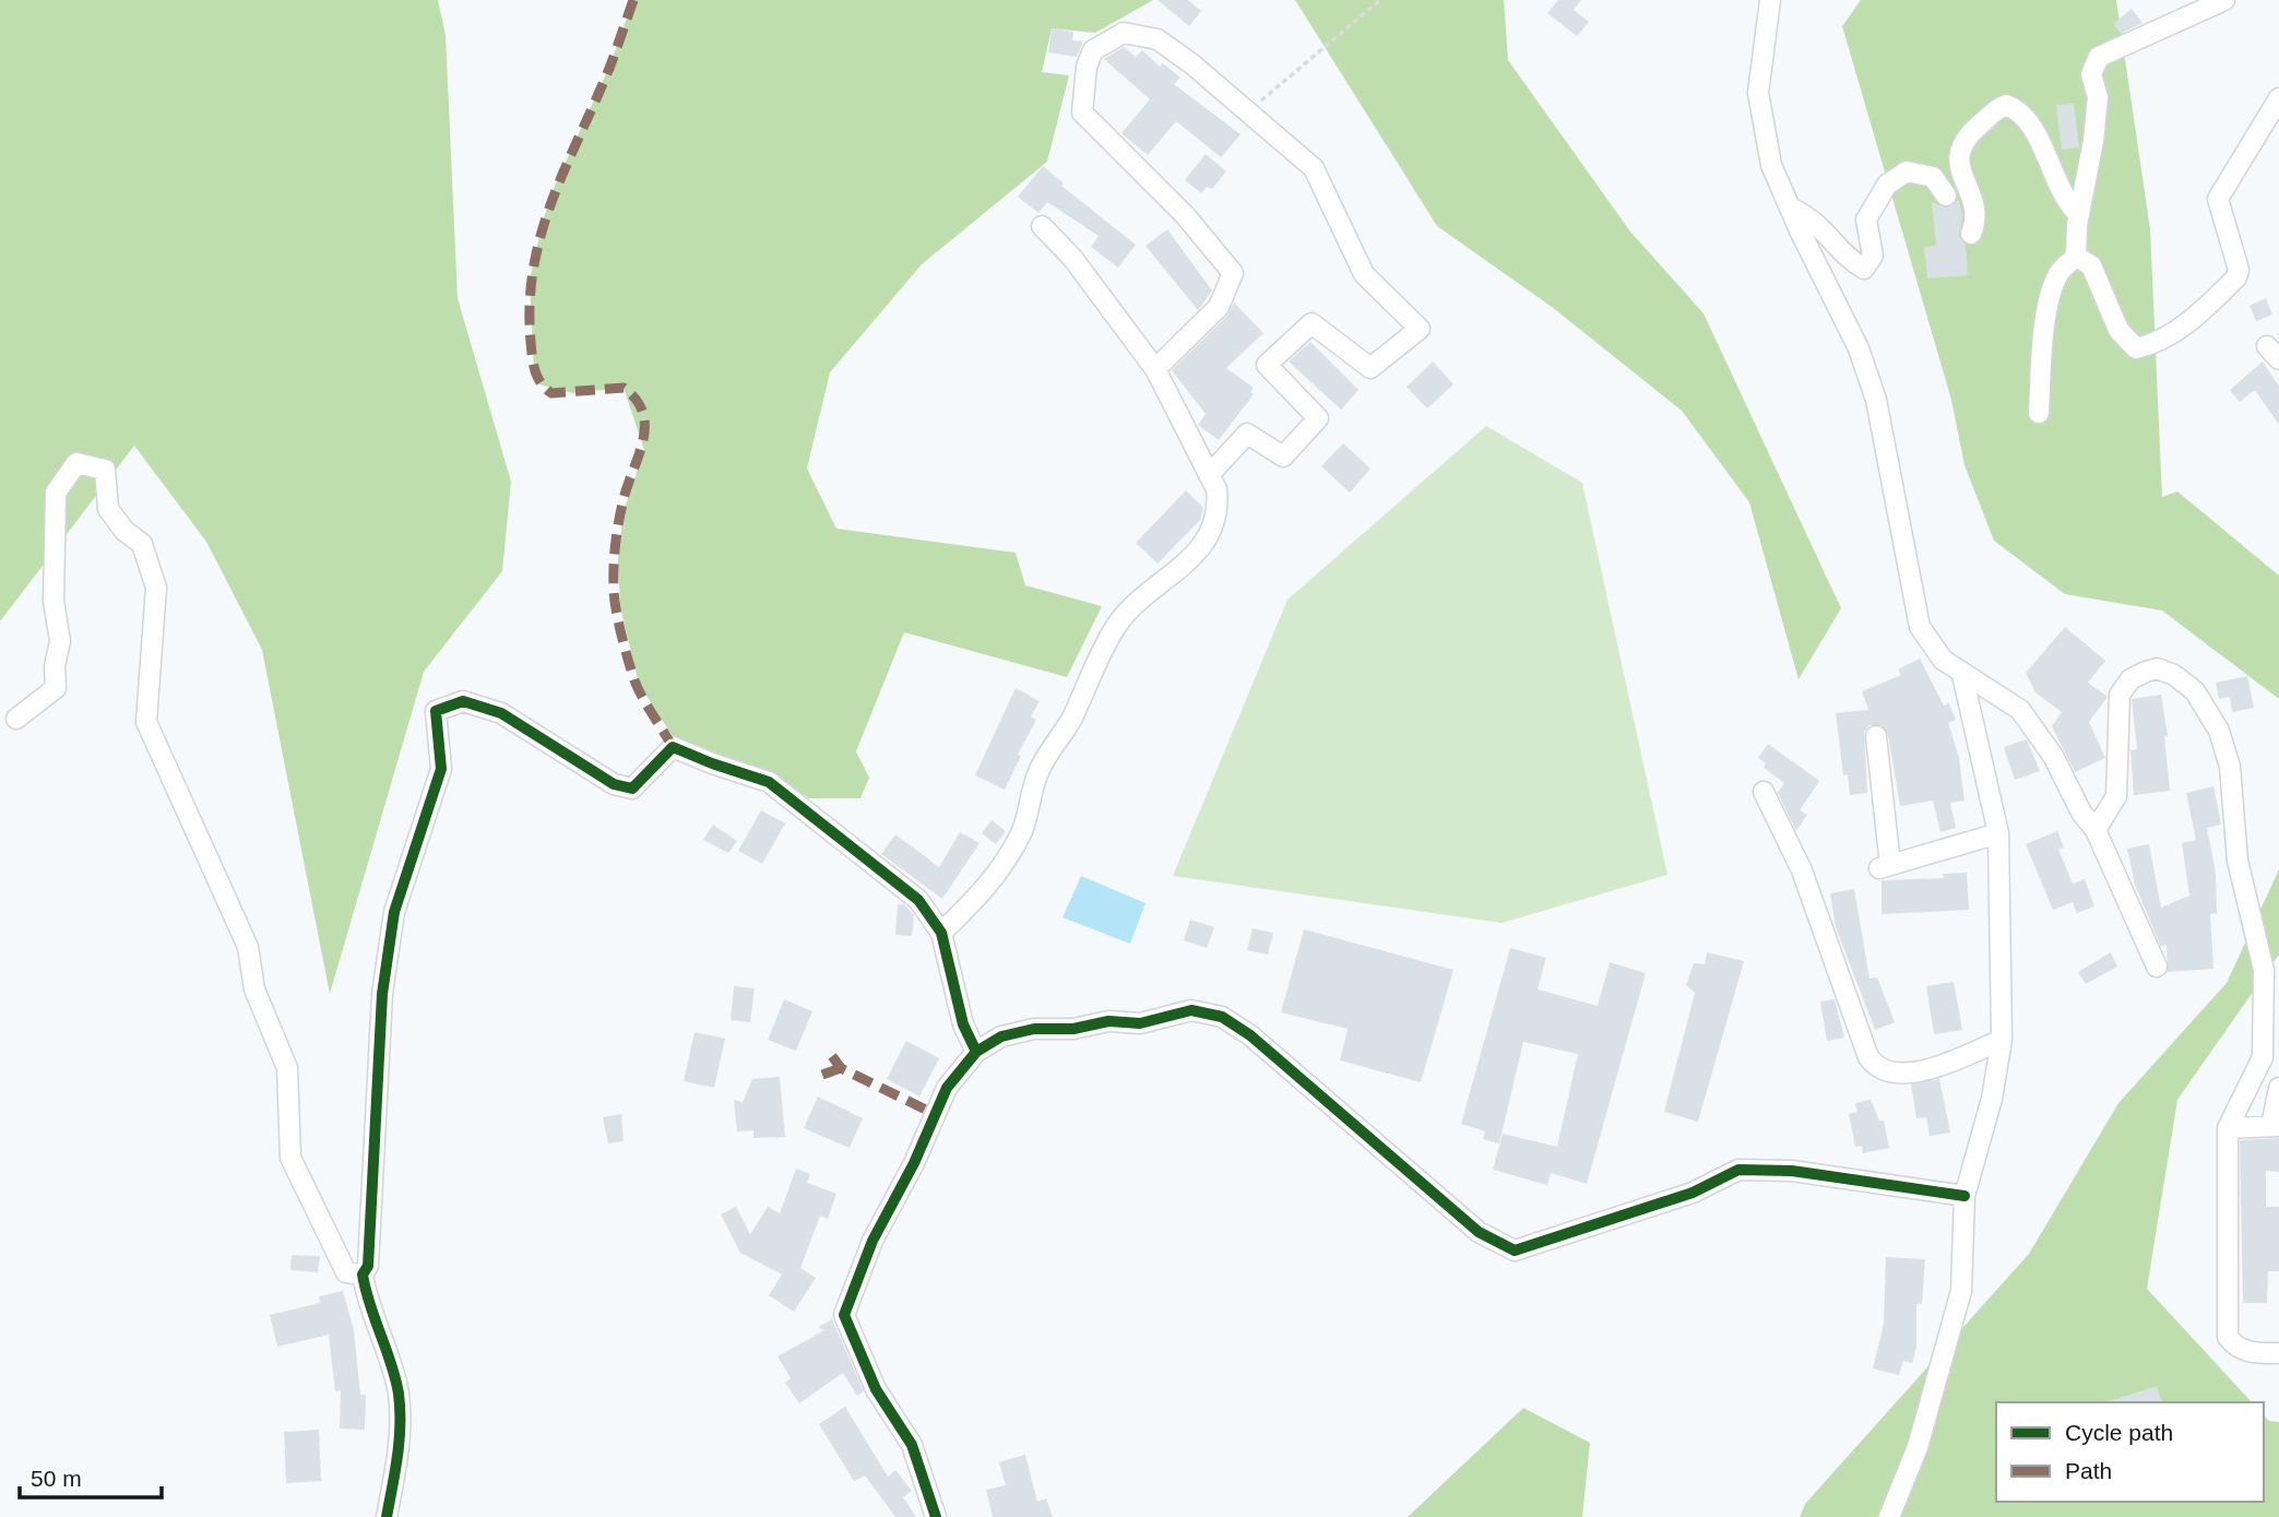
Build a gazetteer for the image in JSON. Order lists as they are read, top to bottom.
{
  "legend": ["Cycle path", "Path"],
  "scale_bar": "50 m"
}
